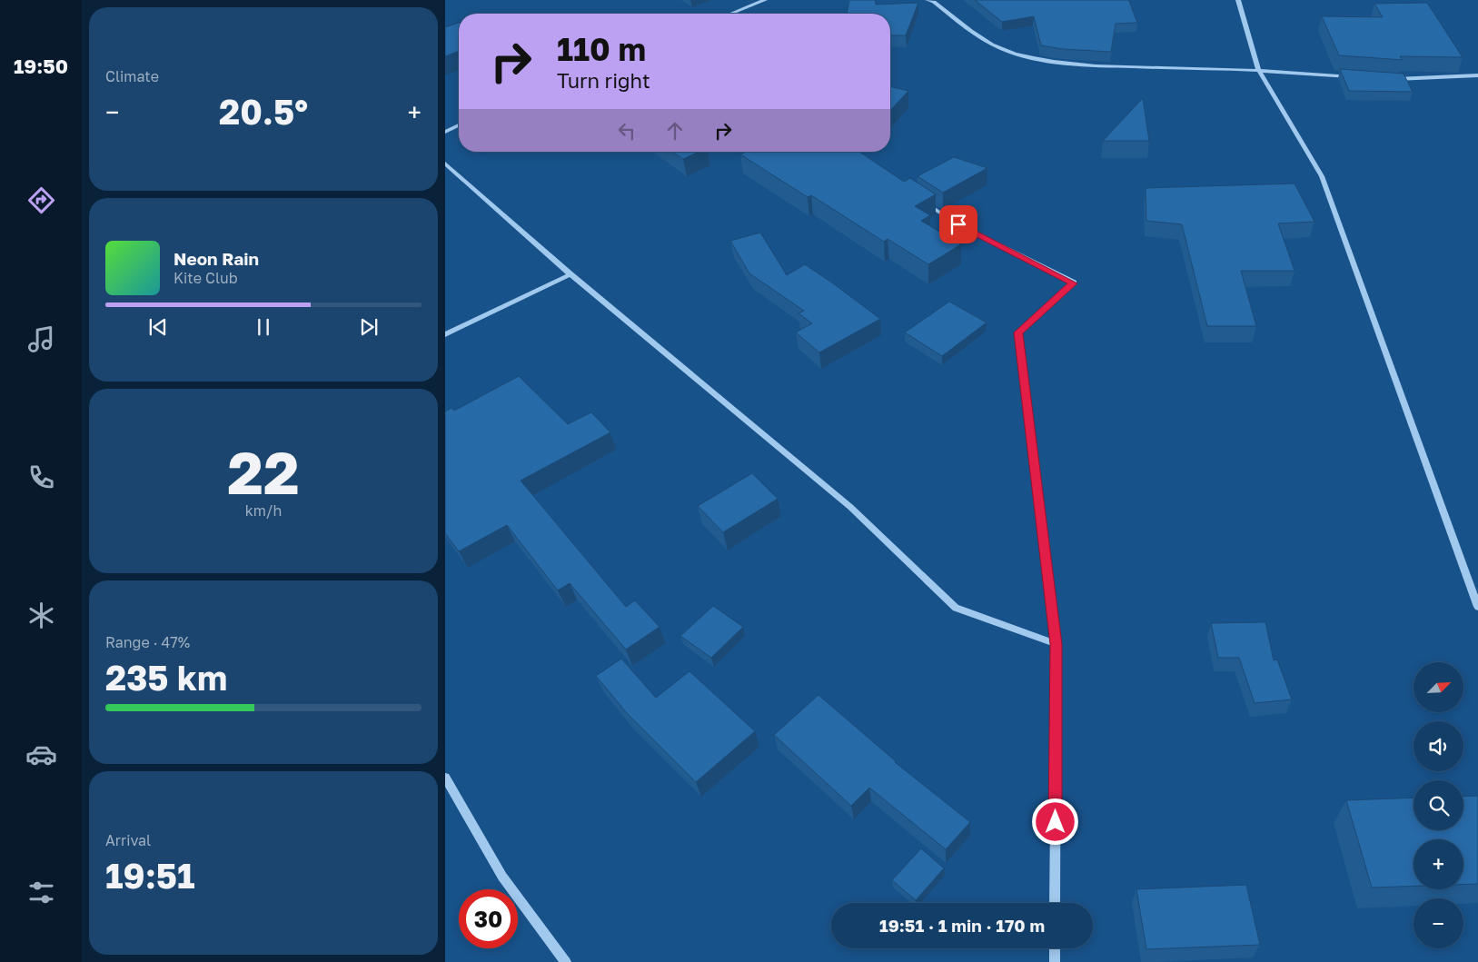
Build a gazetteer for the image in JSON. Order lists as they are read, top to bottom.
{
  "north": "top right",
  "page": {
    "tabs": "19:50",
    "tile": [
      "Climate",
      ["22", "km/h"],
      ["Range · 47%", "235 km"],
      ["Arrival", "19:51"]
    ],
    "turn": ["110 m", "Turn right"],
    "heat": ["−", "20.5°", "+"],
    "song": ["Neon Rain", "Kite Club"],
    "map_buttons": ["+", "−"],
    "limit": "30",
    "trip": "19:51 · 1 min · 170 m"
  }
}
